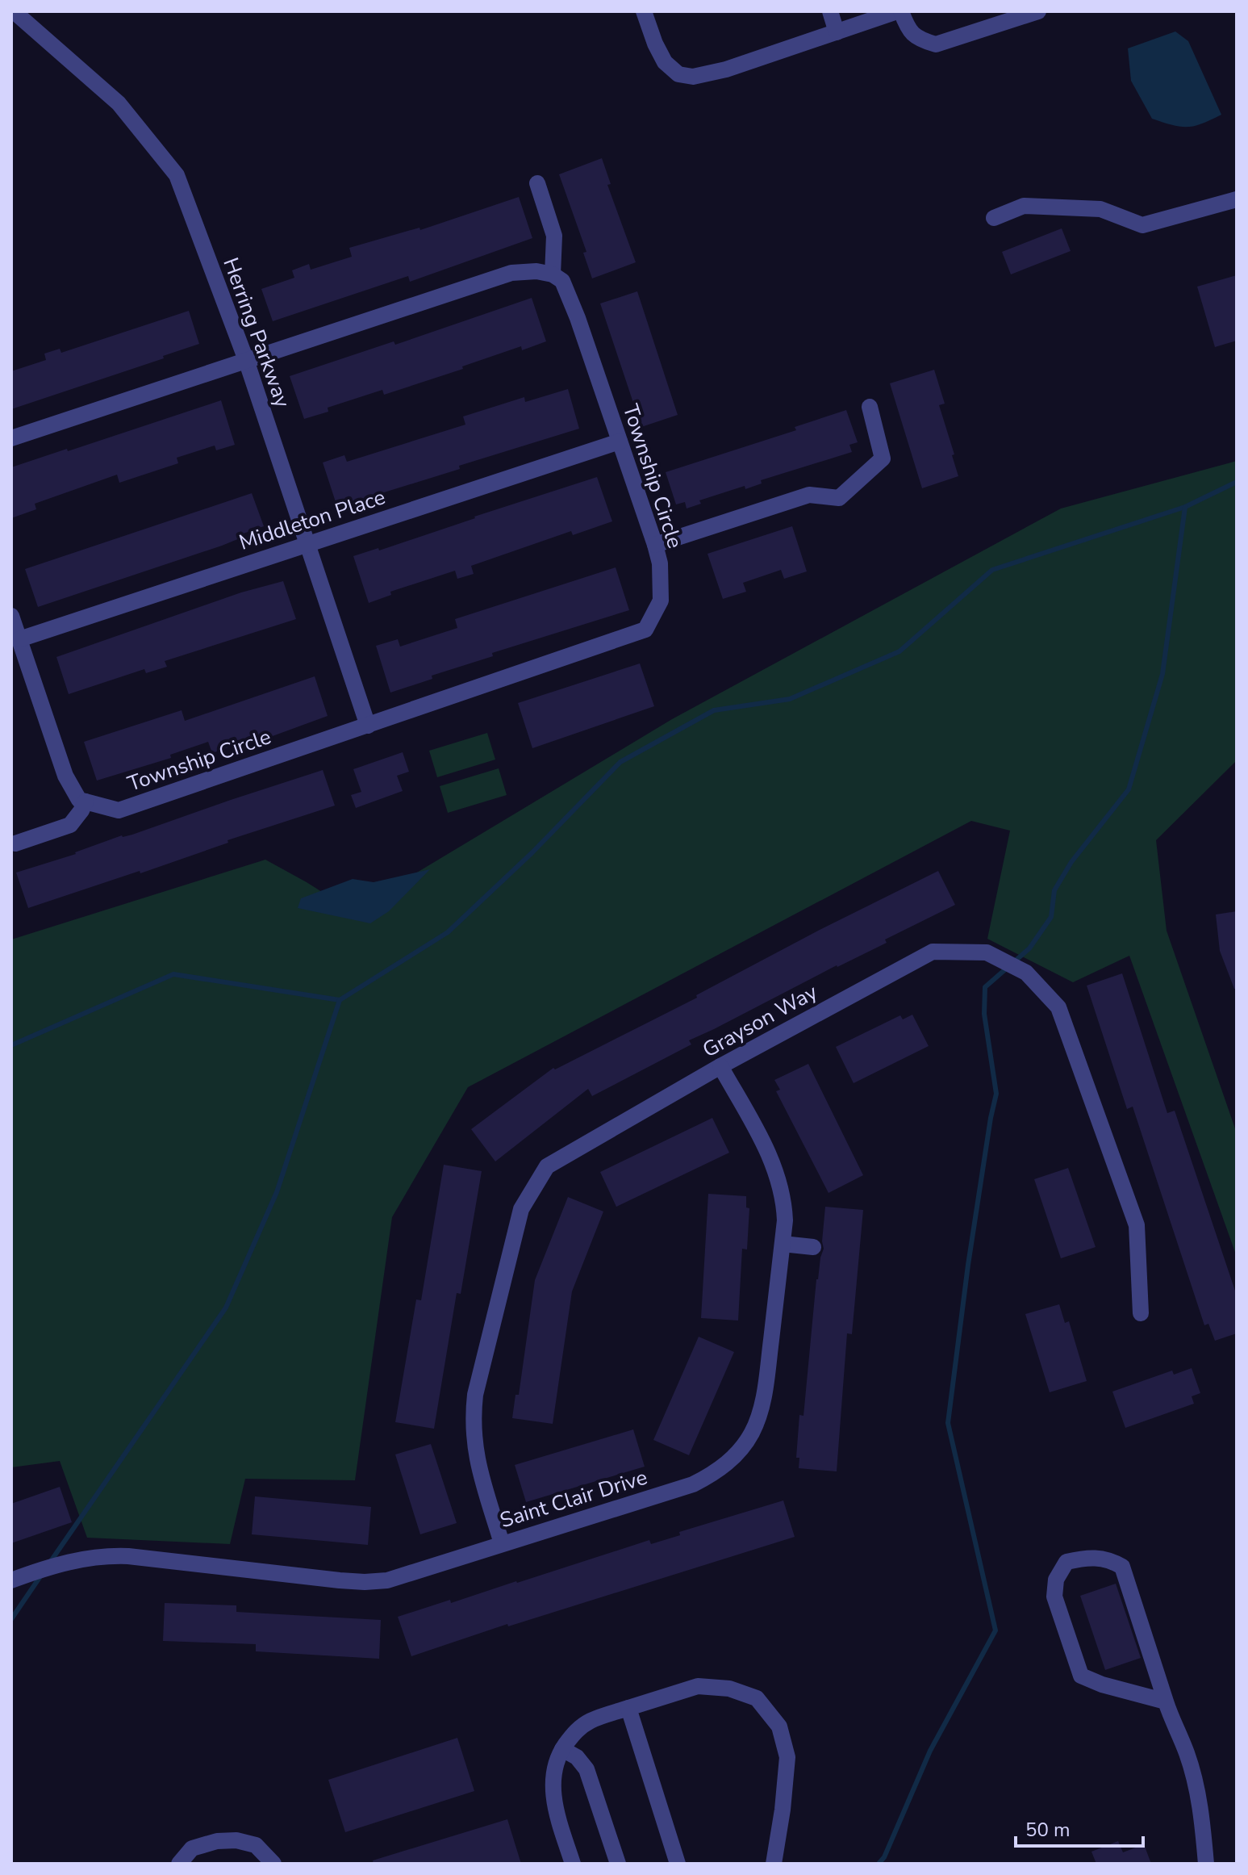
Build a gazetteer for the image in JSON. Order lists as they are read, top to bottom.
{
  "streets": {
    "street": [
      "Herring Parkway",
      "Township Circle",
      "Middleton Place",
      "Grayson Way",
      "Saint Clair Drive"
    ]
  },
  "crossings": [
    ["Herring Parkway", "Township Circle"],
    ["Herring Parkway", "Middleton Place"],
    ["Township Circle", "Middleton Place"],
    ["Grayson Way", "Saint Clair Drive"]
  ],
  "scale_bar": "50 m"
}
